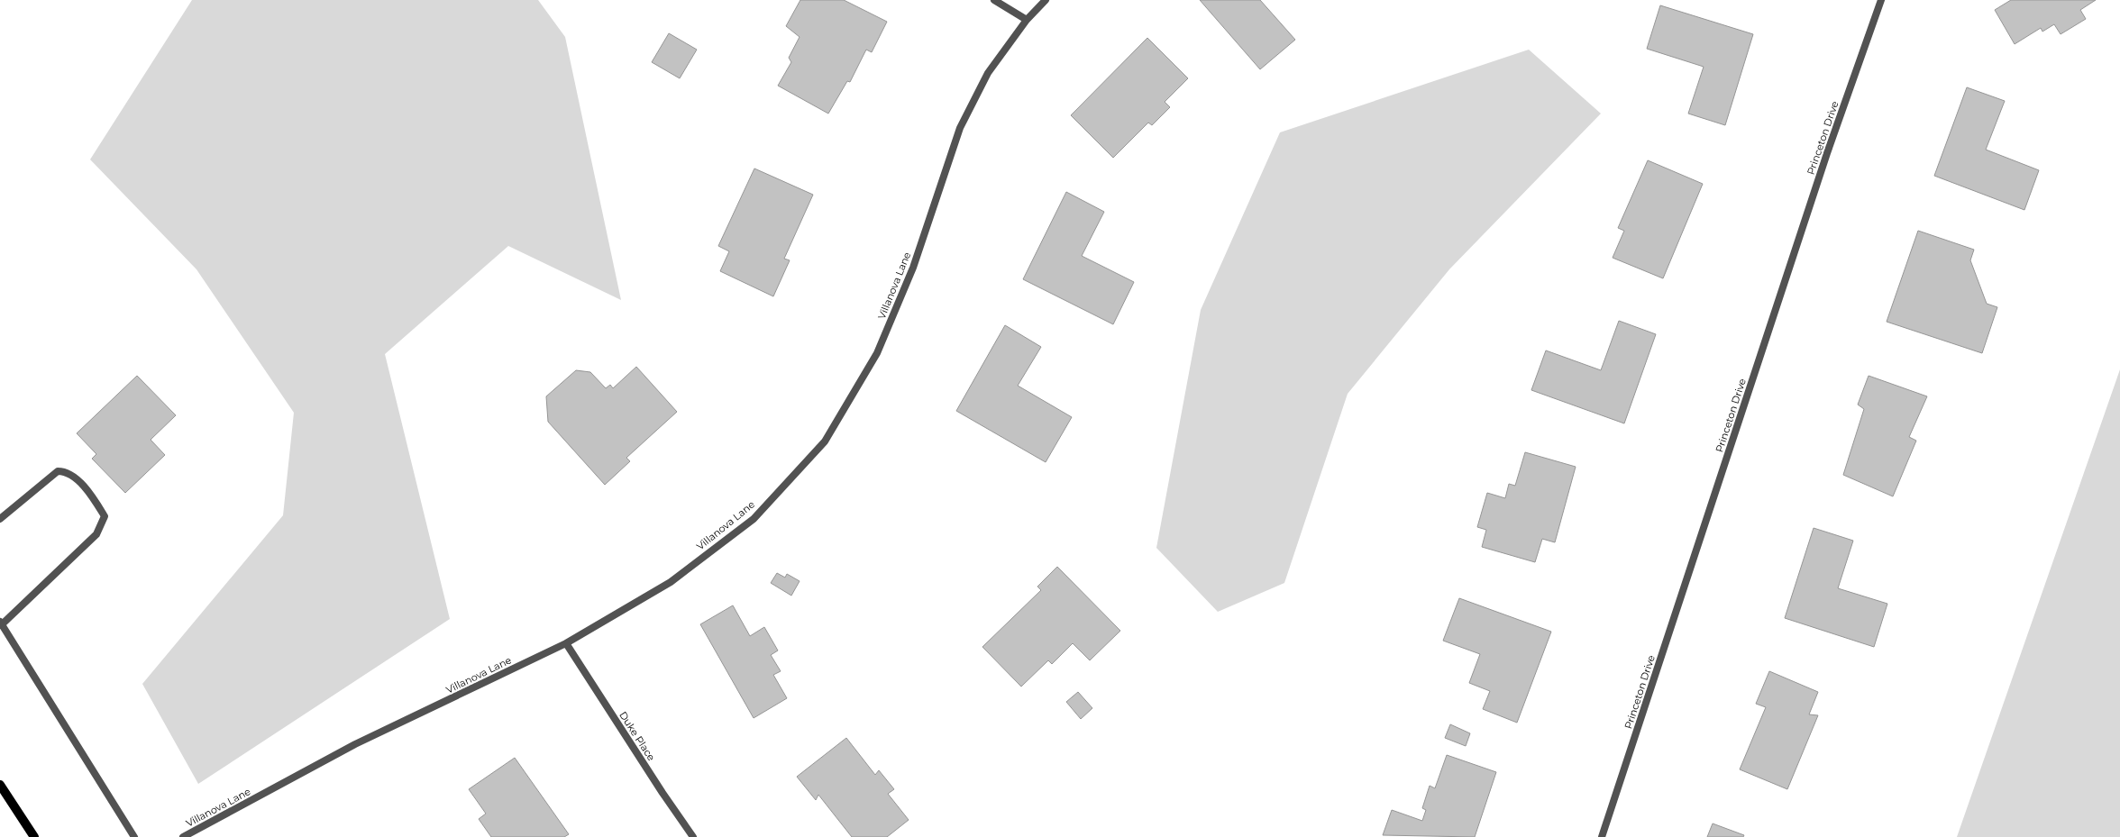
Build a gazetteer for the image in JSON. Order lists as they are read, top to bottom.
{
  "streets": {
    "street": ["Princeton Drive", "Villanova Lane", "Duke Place"]
  },
  "crossings": [
    ["Villanova Lane", "Duke Place"]
  ]
}
